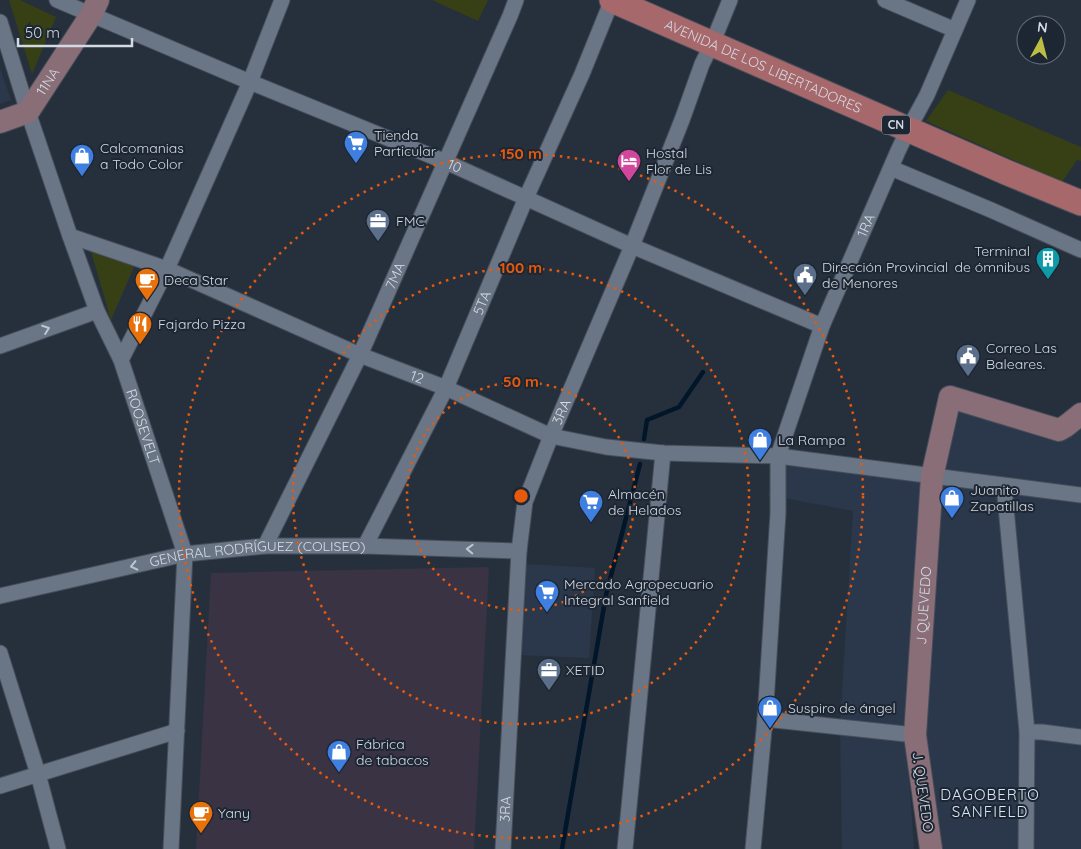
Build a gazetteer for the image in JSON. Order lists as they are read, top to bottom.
{
  "streets": {
    "main road": ["AVENIDA DE LOS LIBERTADORES", "CN"],
    "street": [
      "11NA",
      "10",
      "1RA",
      "7MA",
      "5TA",
      "12",
      "3RA",
      "ROOSEVELT",
      "GENERAL RODRÍGUEZ (COLISEO)",
      "J QUEVEDO",
      "J. QUEVEDO"
    ]
  },
  "crossings": [
    ["AVENIDA DE LOS LIBERTADORES", "1RA"],
    ["AVENIDA DE LOS LIBERTADORES", "5TA"],
    ["AVENIDA DE LOS LIBERTADORES", "3RA"],
    ["11NA", "10"],
    ["11NA", "ROOSEVELT"],
    ["10", "1RA"],
    ["10", "7MA"],
    ["10", "5TA"],
    ["10", "3RA"],
    ["1RA", "12"],
    ["7MA", "12"],
    ["7MA", "GENERAL RODRÍGUEZ (COLISEO)"],
    ["5TA", "12"],
    ["5TA", "GENERAL RODRÍGUEZ (COLISEO)"],
    ["12", "3RA"],
    ["12", "ROOSEVELT"],
    ["12", "J QUEVEDO"],
    ["3RA", "GENERAL RODRÍGUEZ (COLISEO)"],
    ["ROOSEVELT", "GENERAL RODRÍGUEZ (COLISEO)"],
    ["J QUEVEDO", "J. QUEVEDO"]
  ],
  "one_way": ["GENERAL RODRÍGUEZ (COLISEO)"],
  "districts": ["DAGOBERTO SANFIELD"],
  "places": {
    "supermarket": ["Tienda Particular", "Almacén de Helados", "Mercado Agropecuario Integral Sanfield"],
    "shop": [
      "Calcomanias a Todo Color",
      "La Rampa",
      "Juanito Zapatillas",
      "Suspiro de ángel",
      "Fábrica de tabacos"
    ],
    "hotel": ["Hostal Flor de Lis"],
    "office": ["FMC", "XETID"],
    "building": ["Terminal de ómnibus"],
    "public building": ["Dirección Provincial de Menores", "Correo Las Baleares."],
    "cafe": ["Deca Star", "Yany"],
    "restaurant": ["Fajardo Pizza"]
  },
  "scale_bar": "50 m",
  "north": "top",
  "rings": ["150 m", "100 m", "50 m"]
}
